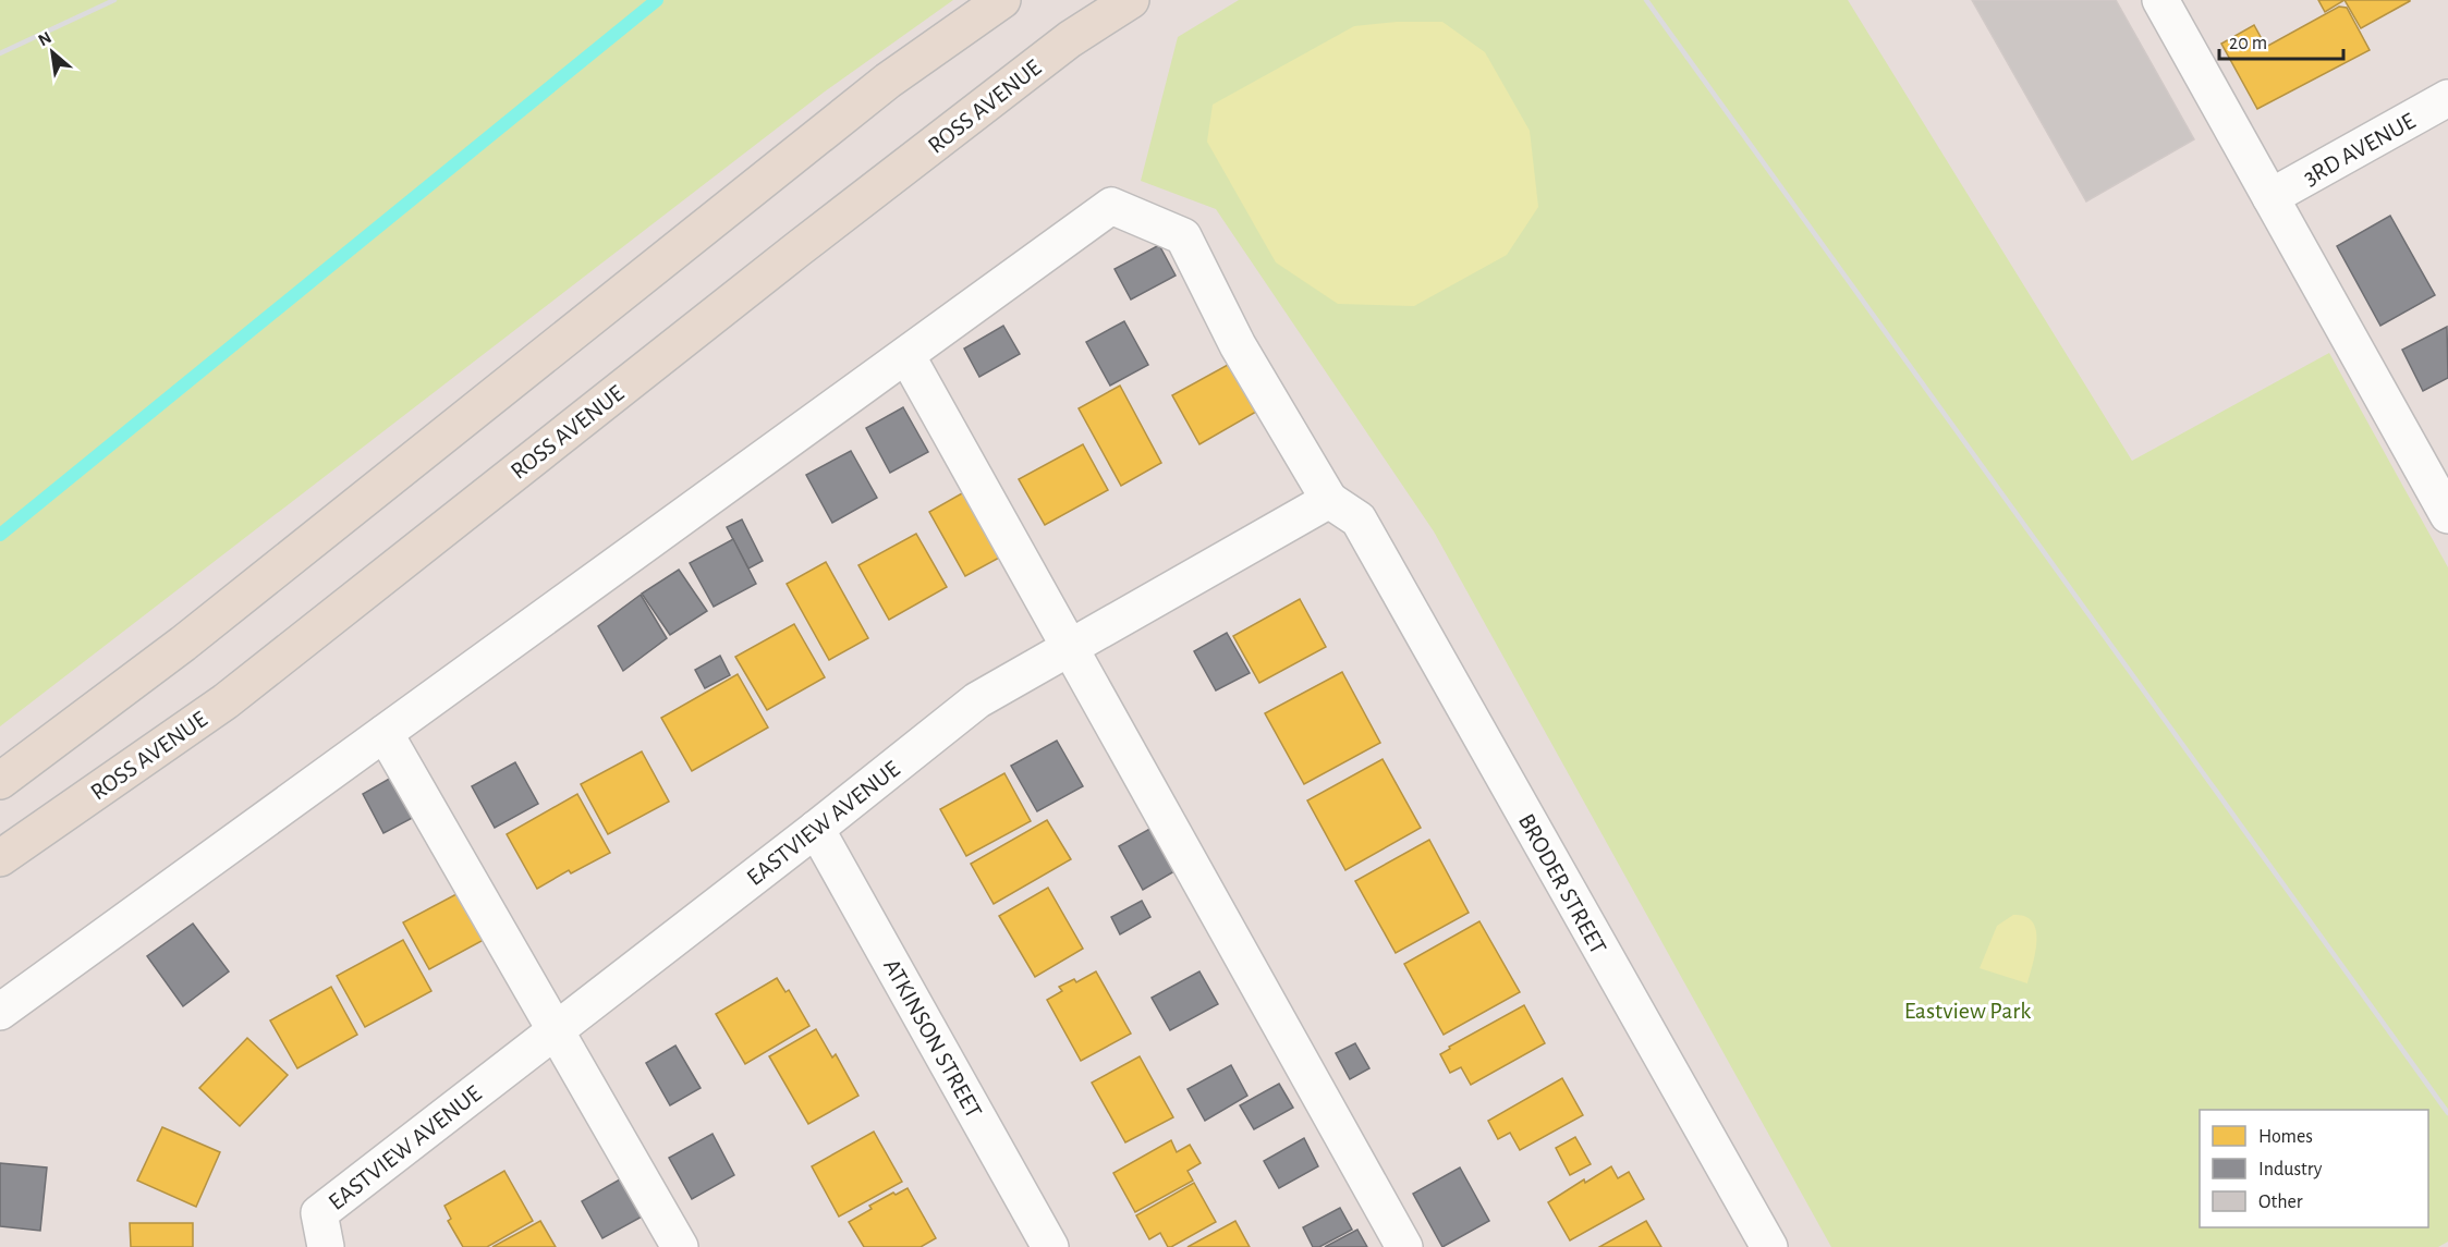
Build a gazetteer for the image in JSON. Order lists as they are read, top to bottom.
{
  "streets": {
    "main road": ["ROSS AVENUE"],
    "street": [
      "3RD AVENUE",
      "EASTVIEW AVENUE",
      "BRODER STREET",
      "ATKINSON STREET"
    ]
  },
  "crossings": [
    ["EASTVIEW AVENUE", "BRODER STREET"],
    ["EASTVIEW AVENUE", "ATKINSON STREET"]
  ],
  "parks": ["Eastview Park"],
  "legend": ["Homes", "Industry", "Other"],
  "scale_bar": "20 m",
  "north": "top left"
}
